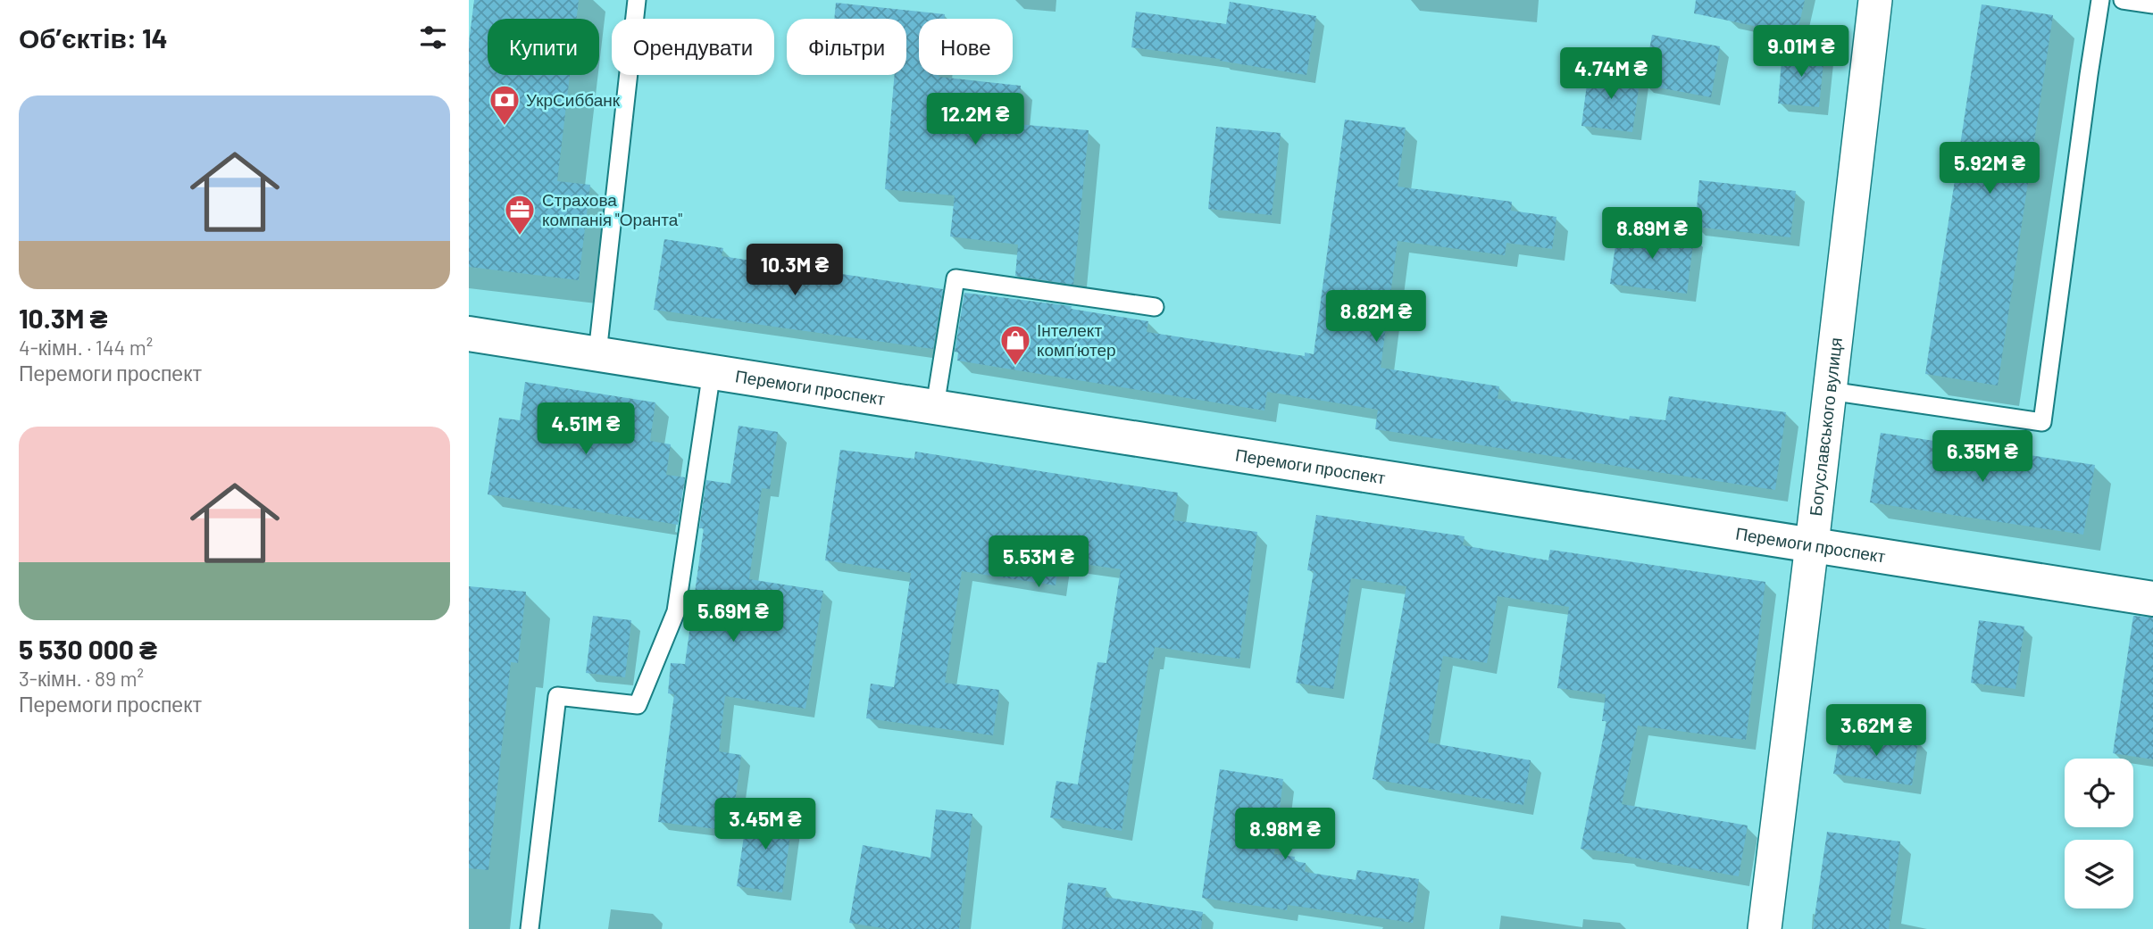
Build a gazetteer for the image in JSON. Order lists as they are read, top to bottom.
{
  "streets": {
    "street": ["Перемоги проспект", "Богуславського вулиця"]
  },
  "crossings": [
    ["Перемоги проспект", "Богуславського вулиця"]
  ],
  "places": {
    "bank": ["УкрСиббанк"],
    "office": ["Страхова компанія \"Оранта\""],
    "shop": ["Інтелект комп’ютер"]
  },
  "page": {
    "heading": "Об’єктів: 14",
    "chip": [
      "Купити",
      "Орендувати",
      "Фільтри",
      "Нове"
    ],
    "price": [
      "9.01M ₴",
      "4.74M ₴",
      "12.2M ₴",
      "5.92M ₴",
      "8.89M ₴",
      "10.3M ₴",
      "8.82M ₴",
      "4.51M ₴",
      "6.35M ₴",
      "5.53M ₴",
      "5.69M ₴",
      "3.62M ₴",
      "3.45M ₴",
      "8.98M ₴"
    ],
    "list": [
      {
        "name": "10.3M ₴",
        "note": "4-кімн. · 144 m² · Перемоги проспект"
      },
      {
        "name": "5 530 000 ₴",
        "note": "3-кімн. · 89 m² · Перемоги проспект"
      }
    ]
  }
}
